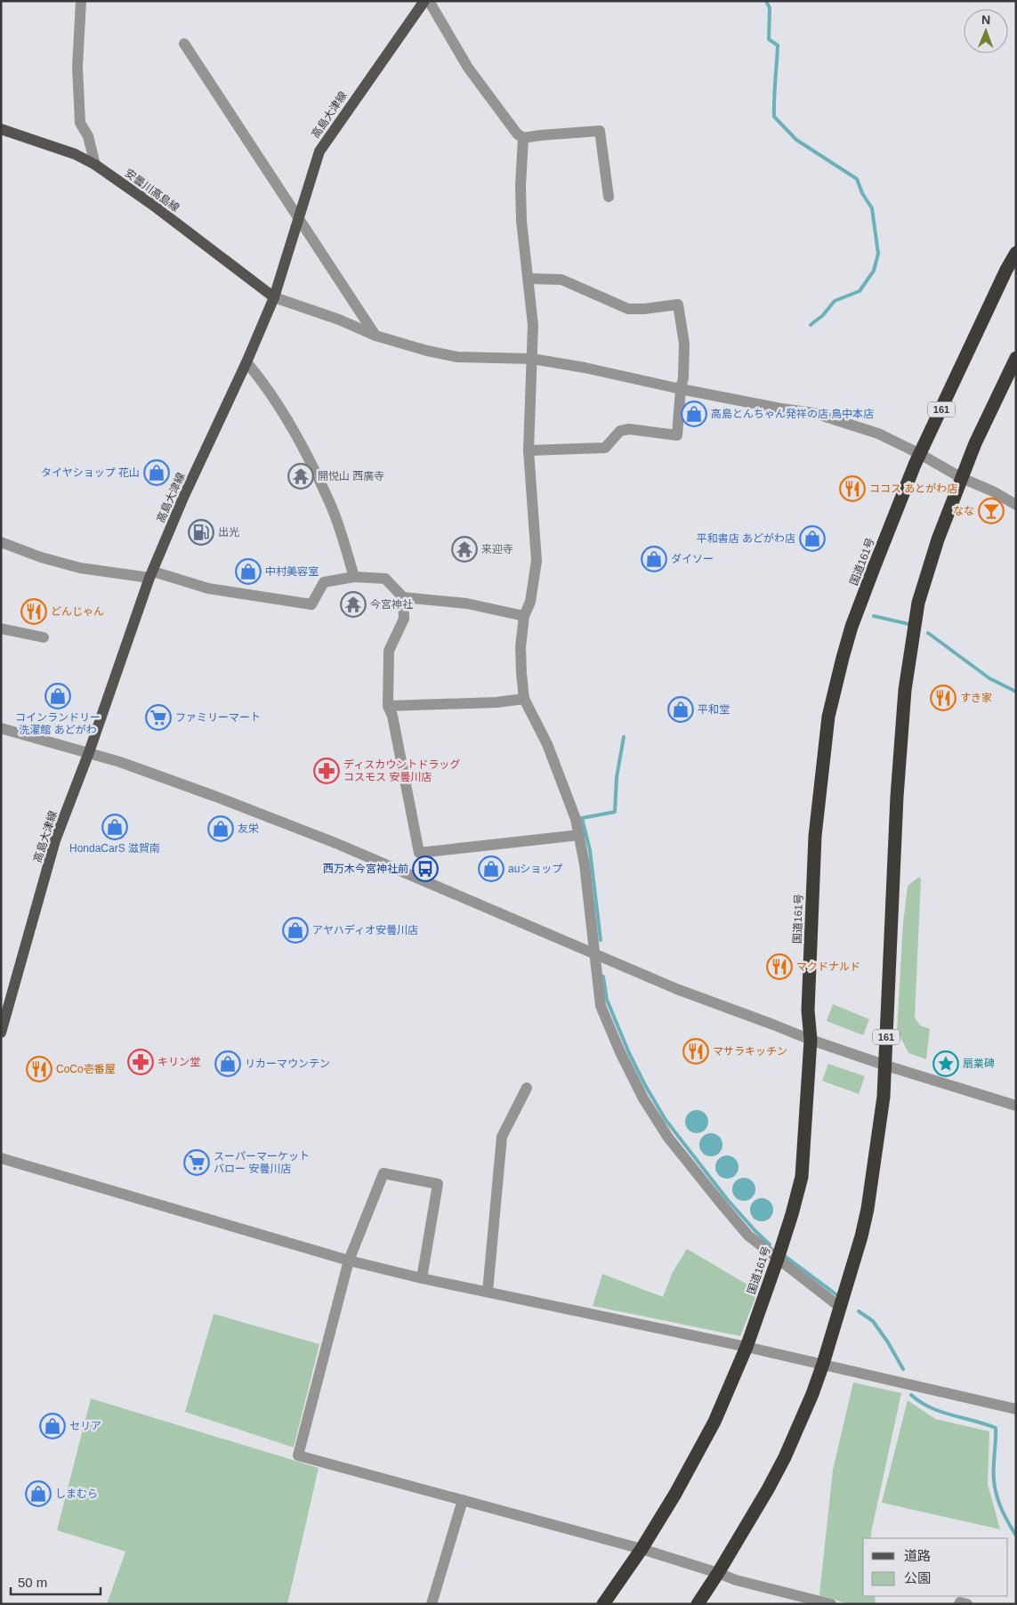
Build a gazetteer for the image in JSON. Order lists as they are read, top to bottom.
{
  "streets": {
    "highway": ["161", "国道161号"],
    "main road": ["高島大津線", "安曇川高島線"]
  },
  "crossings": [
    ["高島大津線", "安曇川高島線"]
  ],
  "places": {
    "shop": [
      "高島とんちゃん発祥の店 鳥中本店",
      "タイヤショップ 花山",
      "平和書店 あどがわ店",
      "ダイソー",
      "中村美容室",
      "コインランドリー 洗濯館 あどがわ",
      "平和堂",
      "HondaCarS 滋賀南",
      "友栄",
      "auショップ",
      "アヤハディオ安曇川店",
      "リカーマウンテン",
      "セリア",
      "しまむら"
    ],
    "temple": ["開悦山 西廣寺", "来迎寺", "今宮神社"],
    "restaurant": [
      "ココス あとがわ店",
      "どんじゃん",
      "すき家",
      "マクドナルド",
      "マサラキッチン",
      "CoCo壱番屋"
    ],
    "bar": ["なな"],
    "fuel station": ["出光"],
    "supermarket": ["ファミリーマート", "スーパーマーケット バロー 安曇川店"],
    "pharmacy": ["ディスカウントドラッグ コスモス 安曇川店", "キリン堂"],
    "bus stop": ["西万木今宮神社前"],
    "place": ["扇業碑"]
  },
  "legend": ["道路", "公園"],
  "scale_bar": "50 m",
  "north": "top"
}
